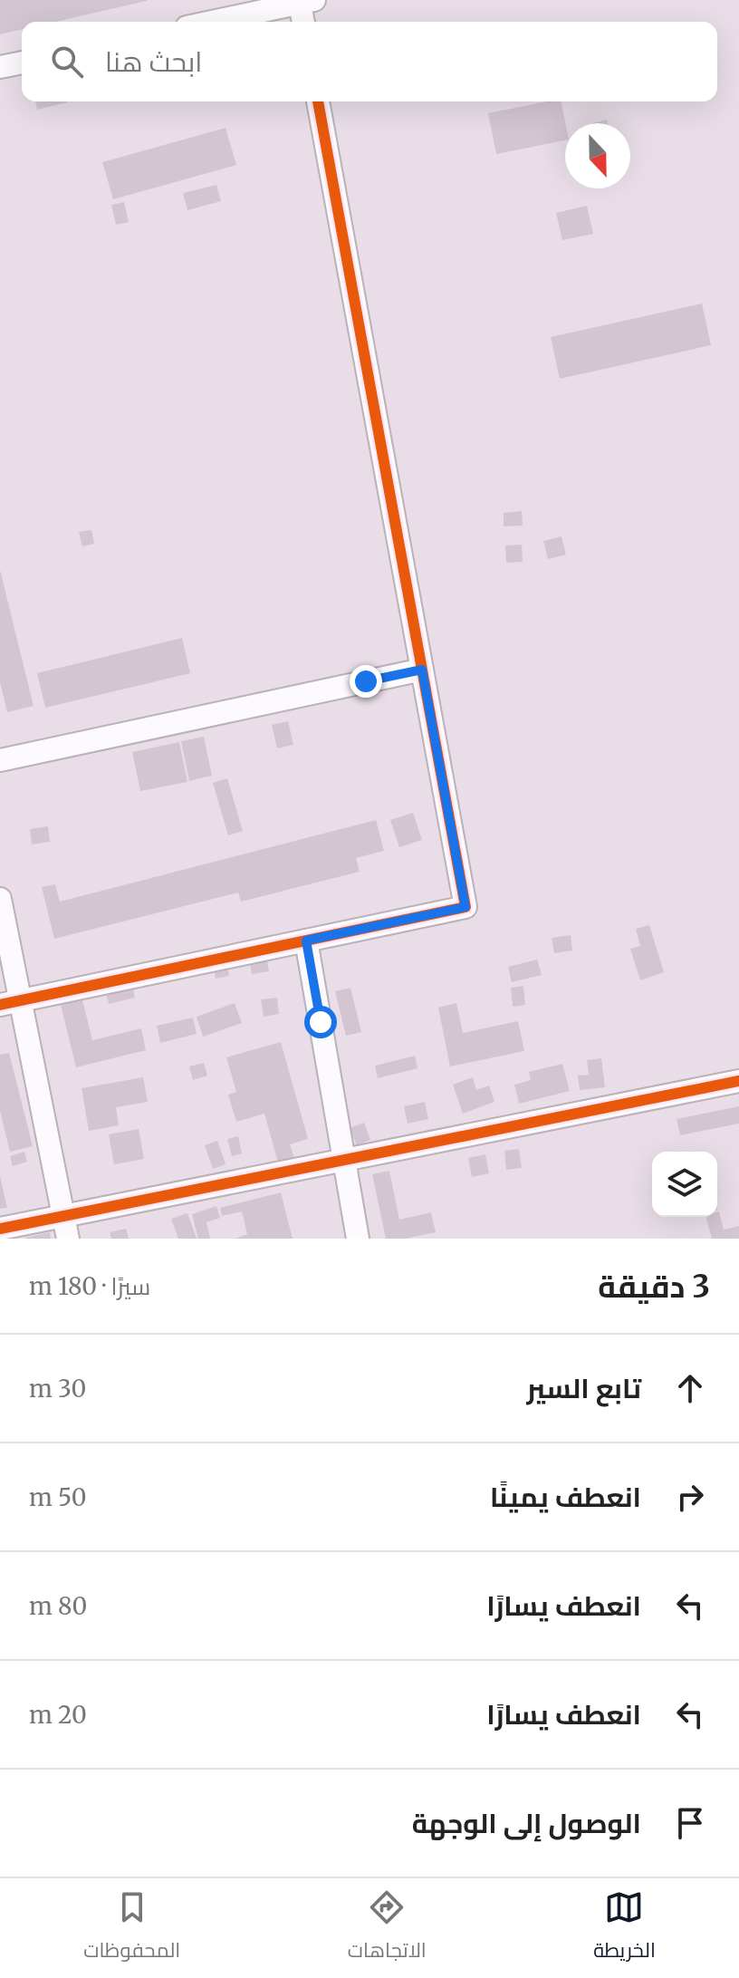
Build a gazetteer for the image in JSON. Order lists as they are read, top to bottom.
{
  "north": "bottom",
  "page": {
    "search": "ابحث هنا",
    "heading": ["3 دقيقة", "سيرًا · 180 m"],
    "list": [
      ["تابع السير", "30 m"],
      ["انعطف يمينًا", "50 m"],
      ["انعطف يسارًا", "80 m"],
      ["انعطف يسارًا", "20 m"],
      "الوصول إلى الوجهة"
    ],
    "nav": ["الخريطة", "الاتجاهات", "المحفوظات"]
  }
}
